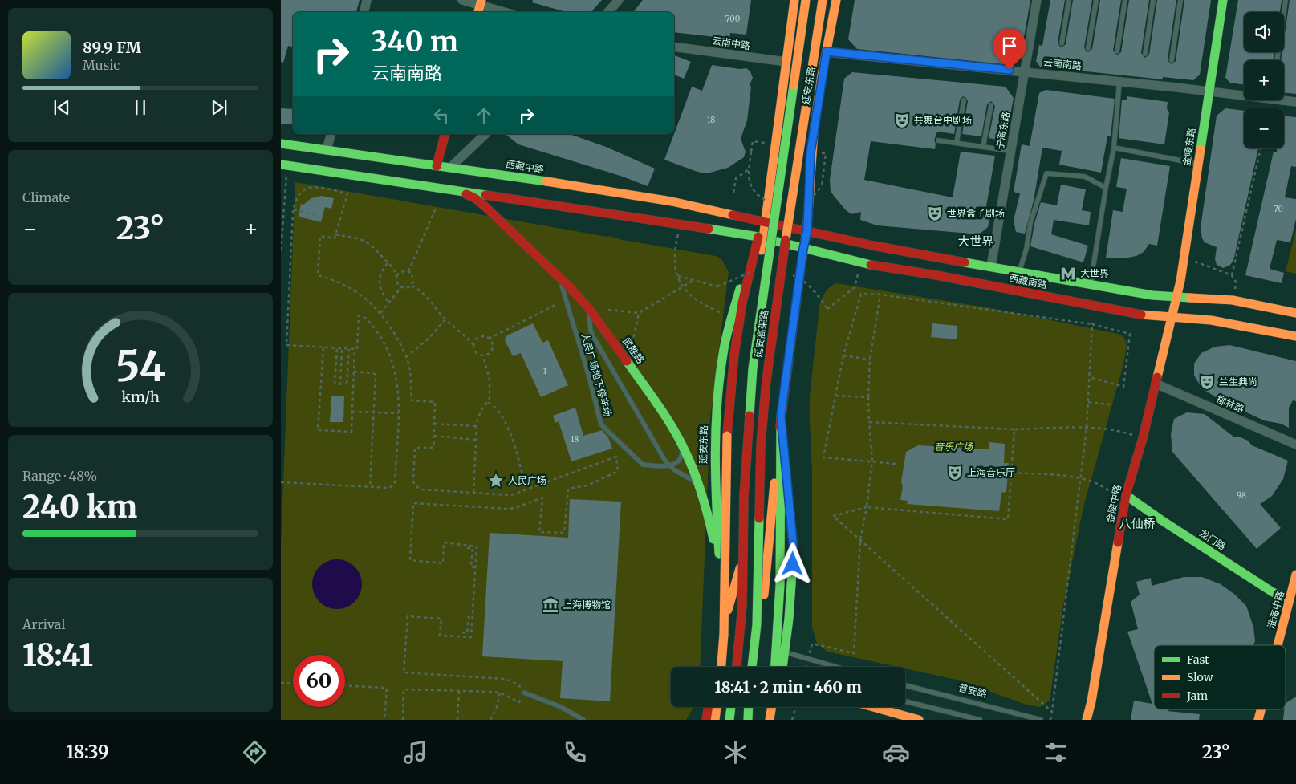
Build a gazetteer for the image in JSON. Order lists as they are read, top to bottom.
{
  "streets": {
    "main road": [
      "延安东路",
      "金陵东路",
      "西藏中路",
      "西藏南路",
      "延安高架路",
      "武胜路",
      "金陵中路",
      "龙门路",
      "淮海中路"
    ],
    "street": [
      "云南中路",
      "云南南路",
      "宁海东路",
      "柳林路"
    ],
    "lane": ["人民广场地下停车场", "普安路"]
  },
  "crossings": [
    ["云南中路", "延安东路"],
    ["云南南路", "延安东路"],
    ["云南南路", "宁海东路"],
    ["云南南路", "金陵东路"],
    ["延安东路", "西藏中路"],
    ["延安东路", "西藏南路"],
    ["延安东路", "武胜路"],
    ["宁海东路", "西藏南路"],
    ["金陵东路", "西藏南路"],
    ["金陵东路", "金陵中路"],
    ["西藏中路", "西藏南路"],
    ["西藏南路", "金陵中路"],
    ["武胜路", "人民广场地下停车场"],
    ["柳林路", "金陵中路"],
    ["金陵中路", "龙门路"],
    ["龙门路", "淮海中路"]
  ],
  "districts": ["大世界", "八仙桥"],
  "parks": ["音乐广场"],
  "places": {
    "theatre": [
      "共舞台中剧场",
      "世界盒子剧场",
      "兰生典尚",
      "上海音乐厅"
    ],
    "metro station": ["大世界"],
    "place": ["人民广场"],
    "museum": ["上海博物馆"]
  },
  "house_numbers": [
    "700",
    "18",
    "70",
    "1",
    "18",
    "98"
  ],
  "legend": ["Fast", "Slow", "Jam"],
  "page": {
    "map_buttons": ["+", "−"],
    "turn": ["340 m", "云南南路"],
    "song": ["89.9 FM", "Music"],
    "tile": [
      "Climate",
      ["Range · 48%", "240 km"],
      ["Arrival", "18:41"]
    ],
    "heat": ["−", "23°", "+"],
    "limit": "60",
    "trip": "18:41 · 2 min · 460 m",
    "tabs": ["18:39", "23°"],
    "gauge": ["54", "km/h"]
  }
}
